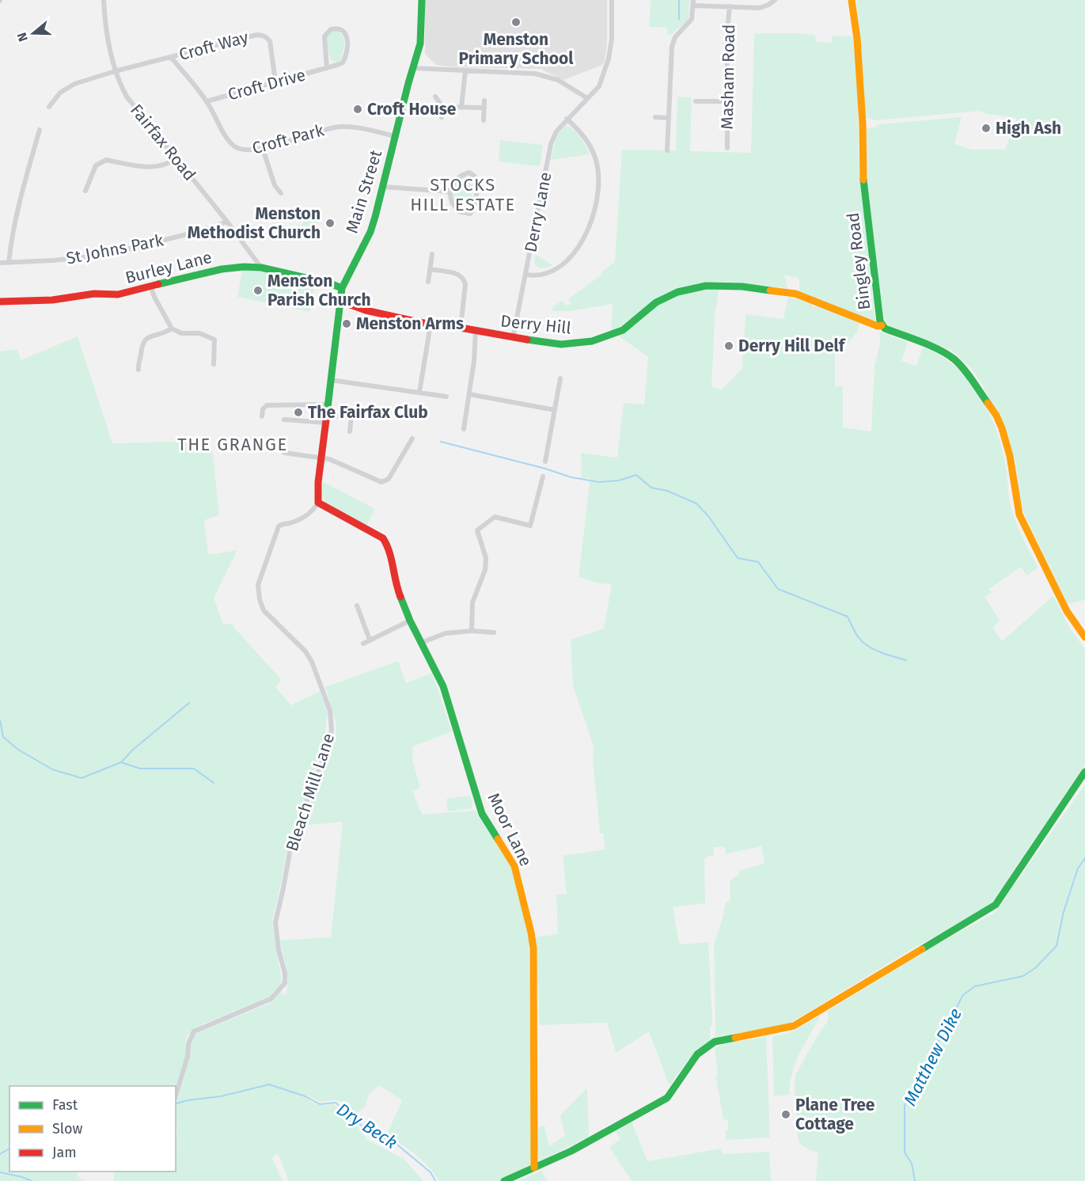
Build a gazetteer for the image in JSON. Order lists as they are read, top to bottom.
{
  "streets": {
    "street": [
      "Croft Way",
      "Masham Road",
      "Croft Drive",
      "Croft Park",
      "Fairfax Road",
      "Main Street",
      "Derry Lane",
      "St Johns Park",
      "Bingley Road",
      "Burley Lane",
      "Derry Hill",
      "Bleach Mill Lane",
      "Moor Lane"
    ]
  },
  "crossings": [
    ["Croft Way", "Croft Drive"],
    ["Croft Way", "Croft Park"],
    ["Croft Way", "Fairfax Road"],
    ["Croft Drive", "Croft Park"],
    ["Croft Park", "Main Street"],
    ["Fairfax Road", "St Johns Park"],
    ["Fairfax Road", "Burley Lane"],
    ["Main Street", "Burley Lane"],
    ["Main Street", "Derry Hill"],
    ["Main Street", "Bleach Mill Lane"],
    ["Main Street", "Moor Lane"],
    ["Derry Lane", "Derry Hill"],
    ["Bingley Road", "Derry Hill"],
    ["Bleach Mill Lane", "Moor Lane"]
  ],
  "districts": ["STOCKS HILL ESTATE", "THE GRANGE"],
  "water": ["Matthew Dike", "Dry Beck"],
  "places": [
    "Menston Primary School",
    "Croft House",
    "High Ash",
    "Menston Methodist Church",
    "Menston Parish Church",
    "Menston Arms",
    "Derry Hill Delf",
    "The Fairfax Club",
    "Plane Tree Cottage"
  ],
  "legend": ["Fast", "Slow", "Jam"],
  "north": "left"
}
